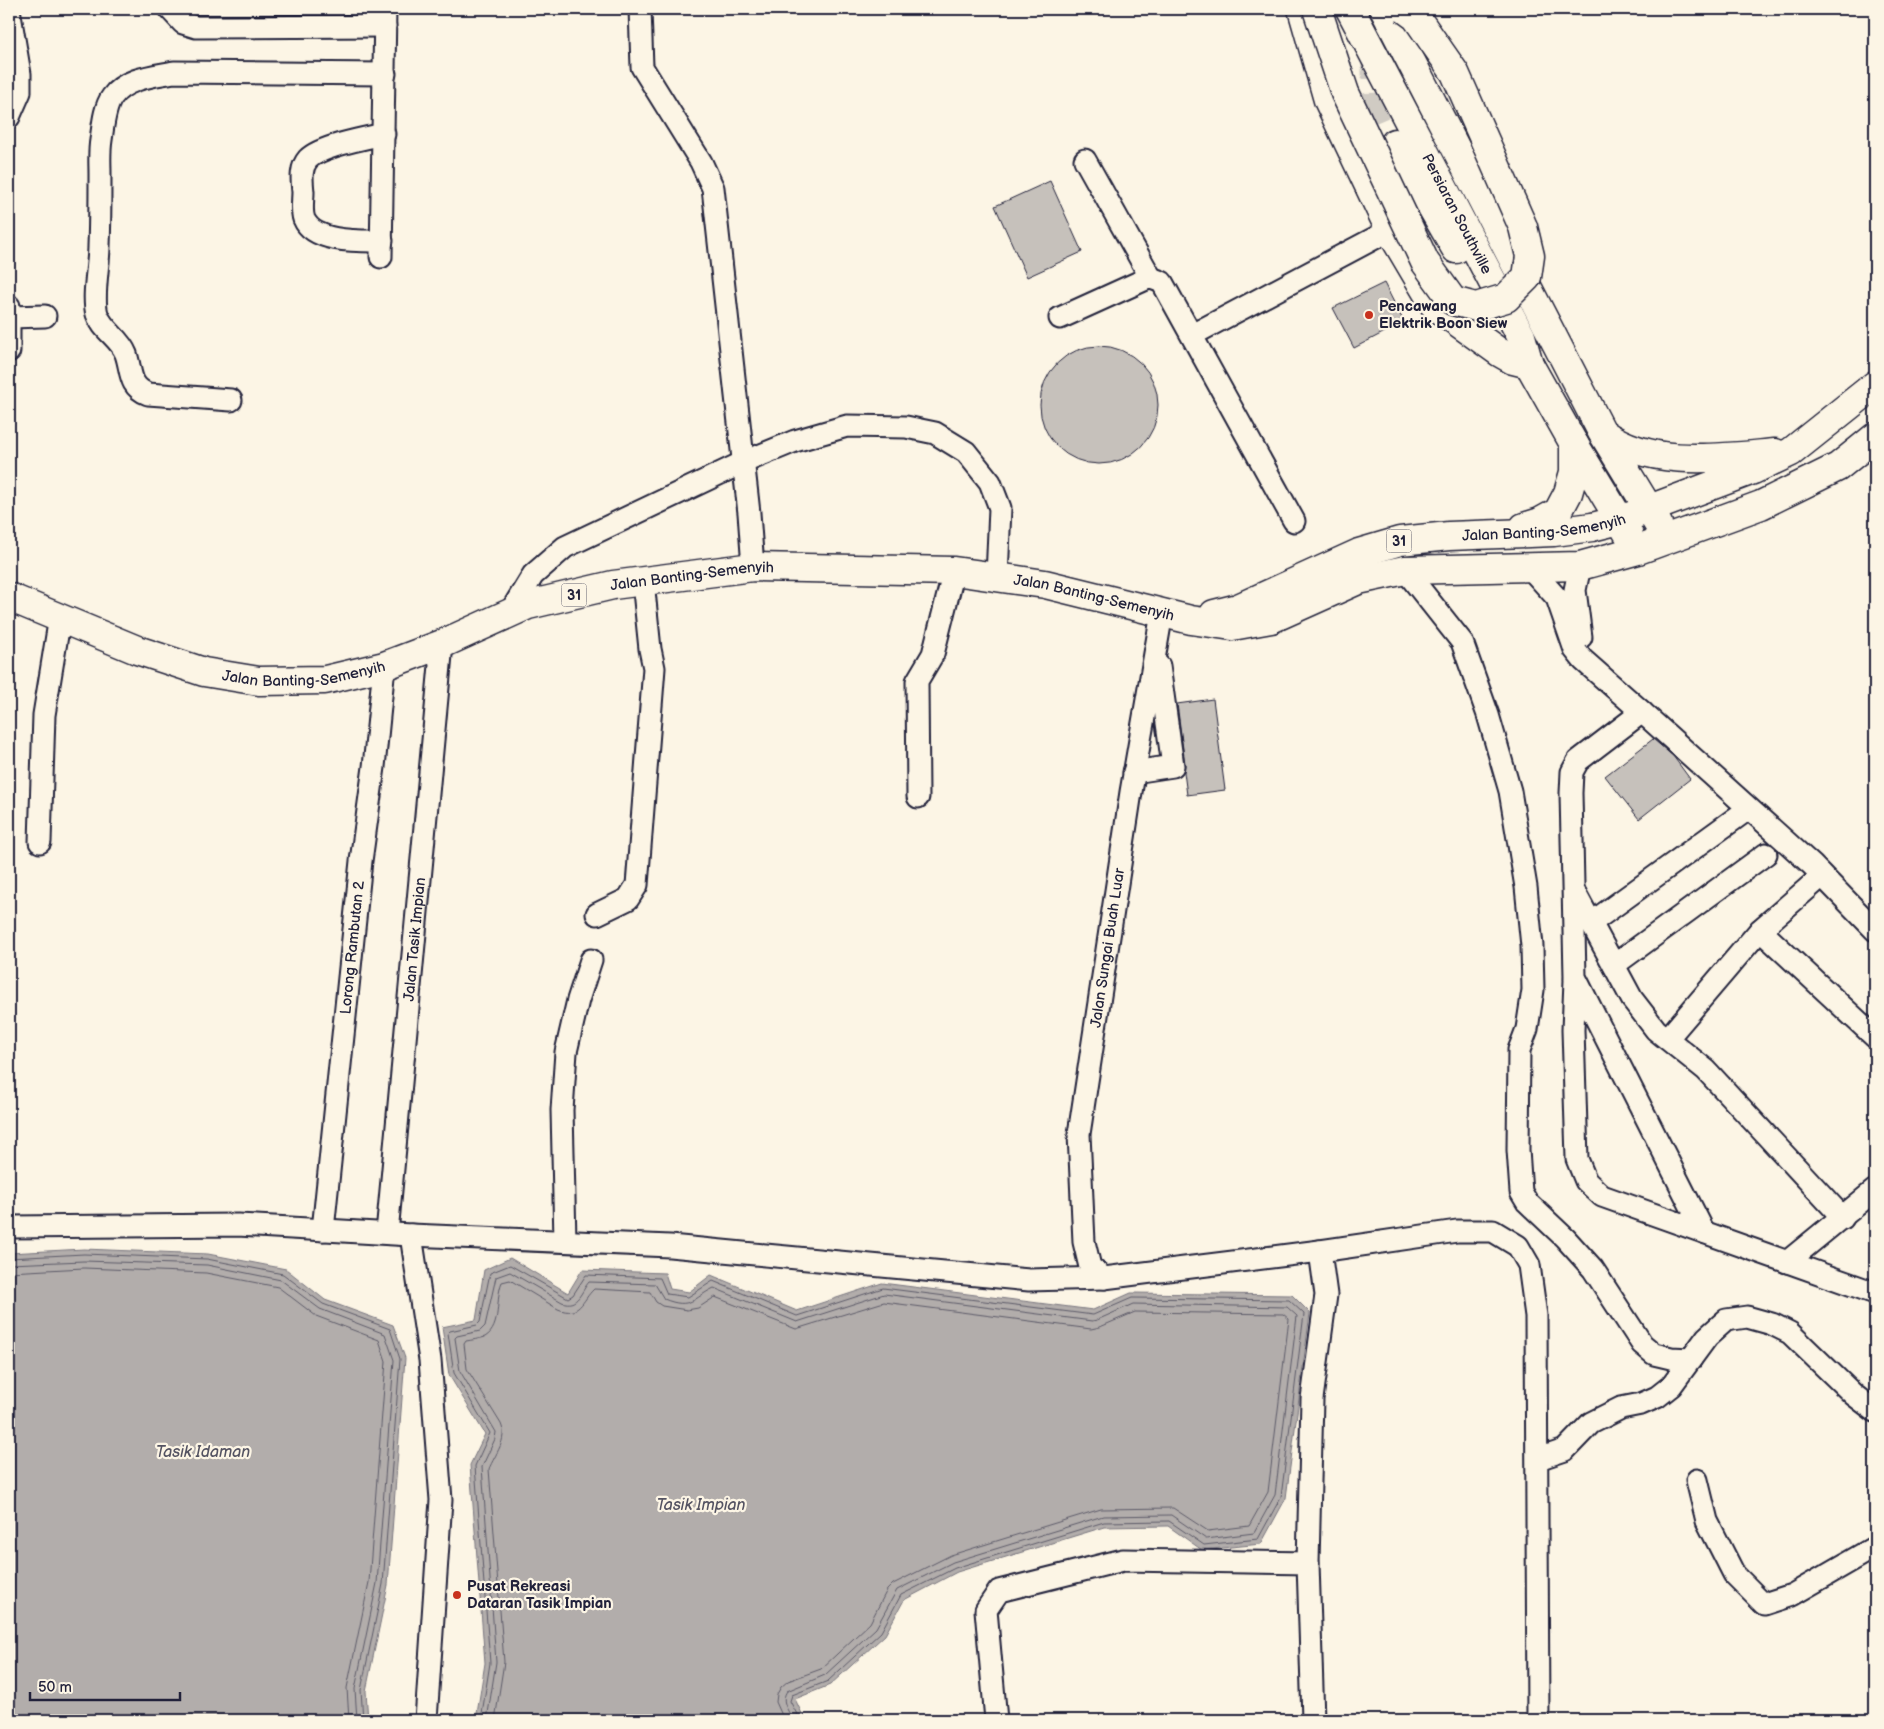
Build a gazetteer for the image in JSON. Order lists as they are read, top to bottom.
{
  "streets": {
    "main road": ["Persiaran Southville", "Jalan Banting-Semenyih", "31"],
    "street": ["Jalan Tasik Impian", "Lorong Rambutan 2", "Jalan Sungai Buah Luar"]
  },
  "crossings": [
    ["Persiaran Southville", "Jalan Banting-Semenyih"],
    ["Jalan Banting-Semenyih", "Jalan Tasik Impian"],
    ["Jalan Banting-Semenyih", "Lorong Rambutan 2"],
    ["Jalan Banting-Semenyih", "Jalan Sungai Buah Luar"]
  ],
  "water": ["Tasik Idaman", "Tasik Impian"],
  "places": ["Pencawang Elektrik Boon Siew", "Pusat Rekreasi Dataran Tasik Impian"],
  "scale_bar": "50 m"
}
